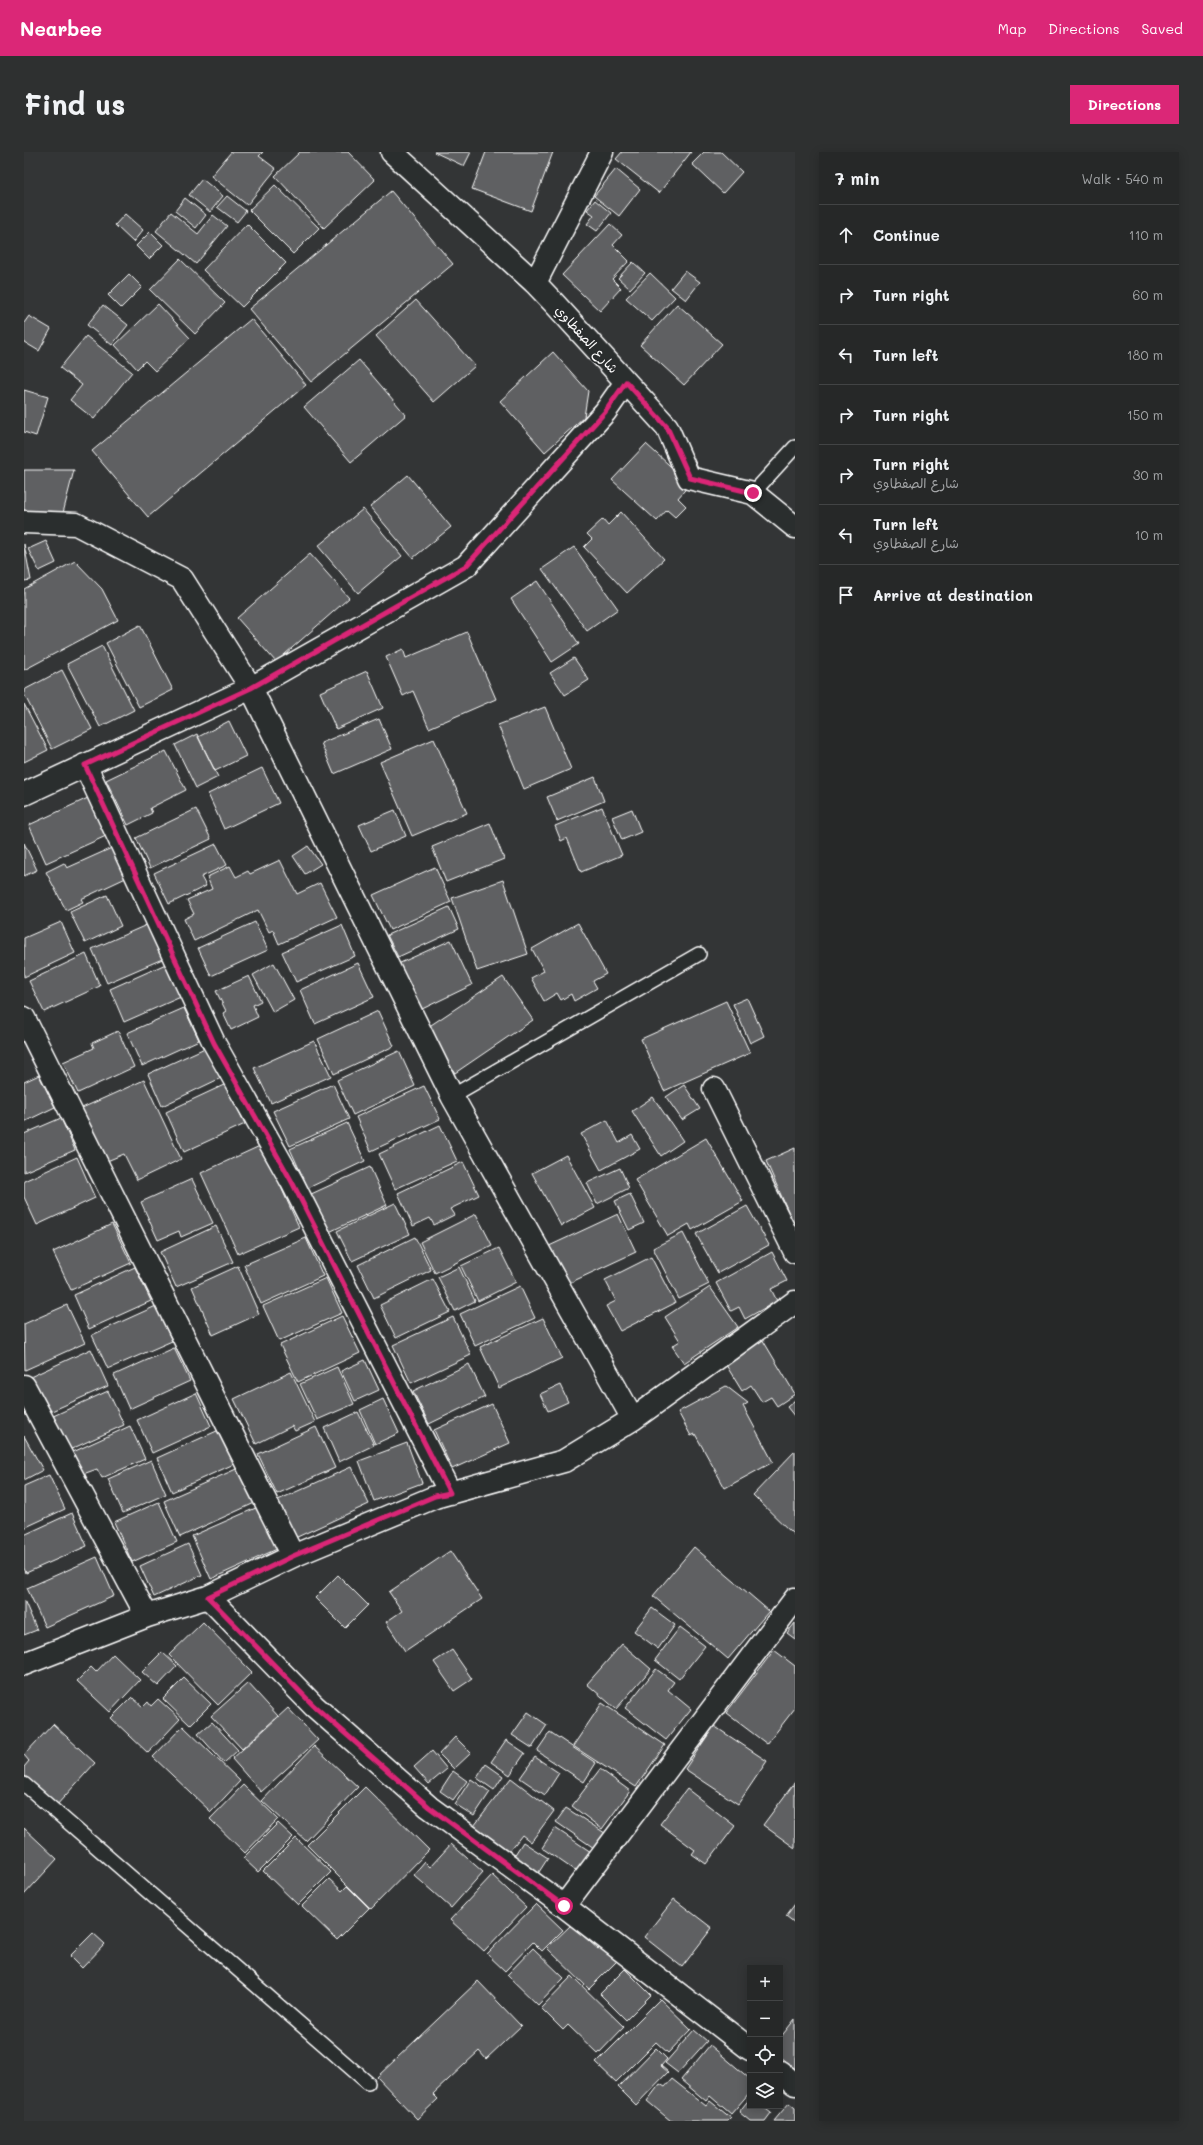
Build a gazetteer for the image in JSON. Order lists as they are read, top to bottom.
{
  "streets": {
    "street": ["شارع الصفطاوي"]
  },
  "page": {
    "header": "Nearbee",
    "nav": ["Map", "Directions", "Saved"],
    "buttons": "Directions",
    "title": "Find us",
    "heading": ["7 min", "Walk · 540 m"],
    "list": [
      ["Continue", "110 m"],
      ["Turn right", "60 m"],
      ["Turn left", "180 m"],
      ["Turn right", "150 m"],
      ["Turn right", "شارع الصفطاوي", "30 m"],
      ["Turn left", "شارع الصفطاوي", "10 m"],
      "Arrive at destination"
    ],
    "map_buttons": ["+", "−"]
  }
}
